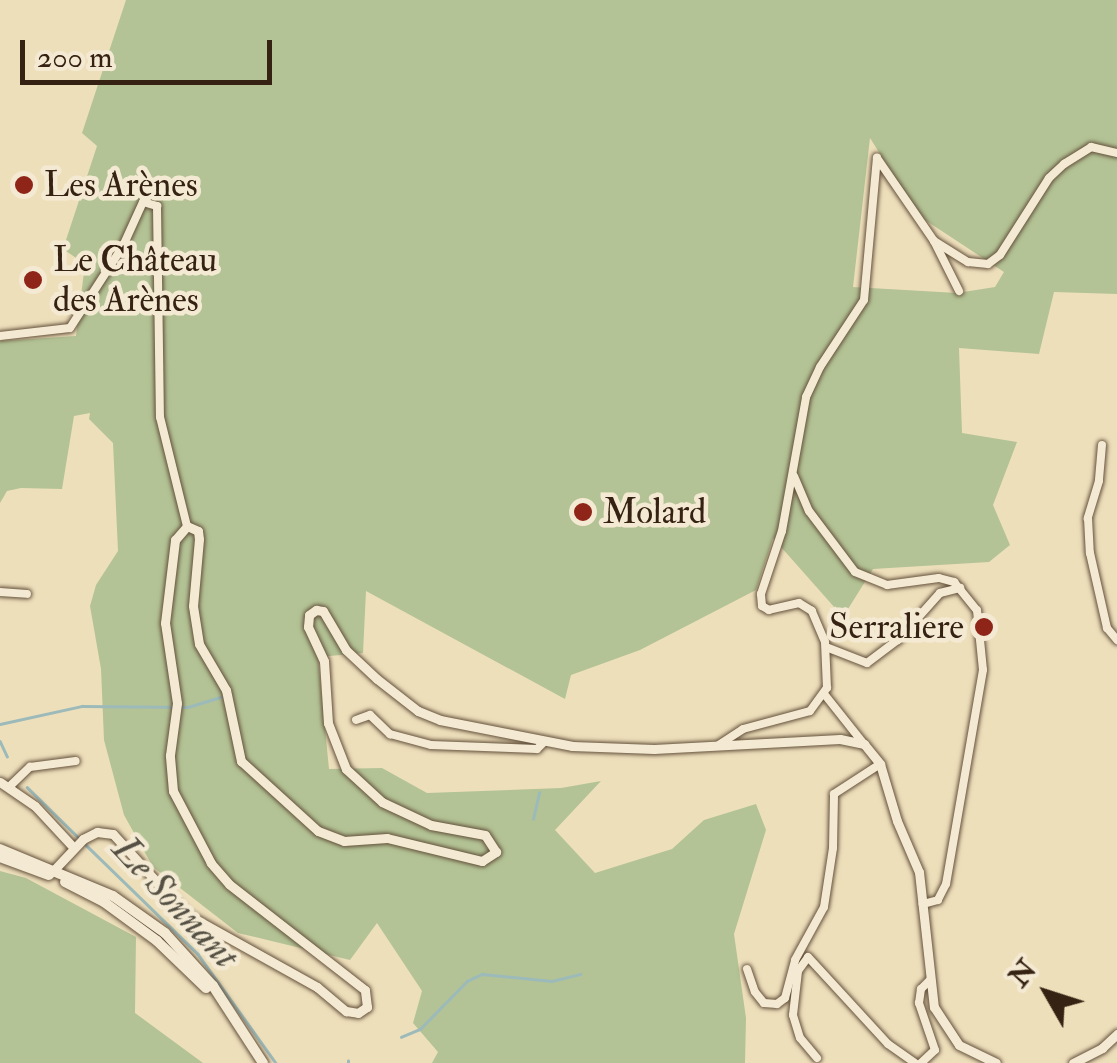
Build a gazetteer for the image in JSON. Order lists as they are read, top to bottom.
{
  "water": ["Le Sonnant"],
  "places": [
    "Les Arènes",
    "Le Château des Arènes",
    "Molard",
    "Serraliere"
  ],
  "scale_bar": "200 m",
  "north": "top left"
}
